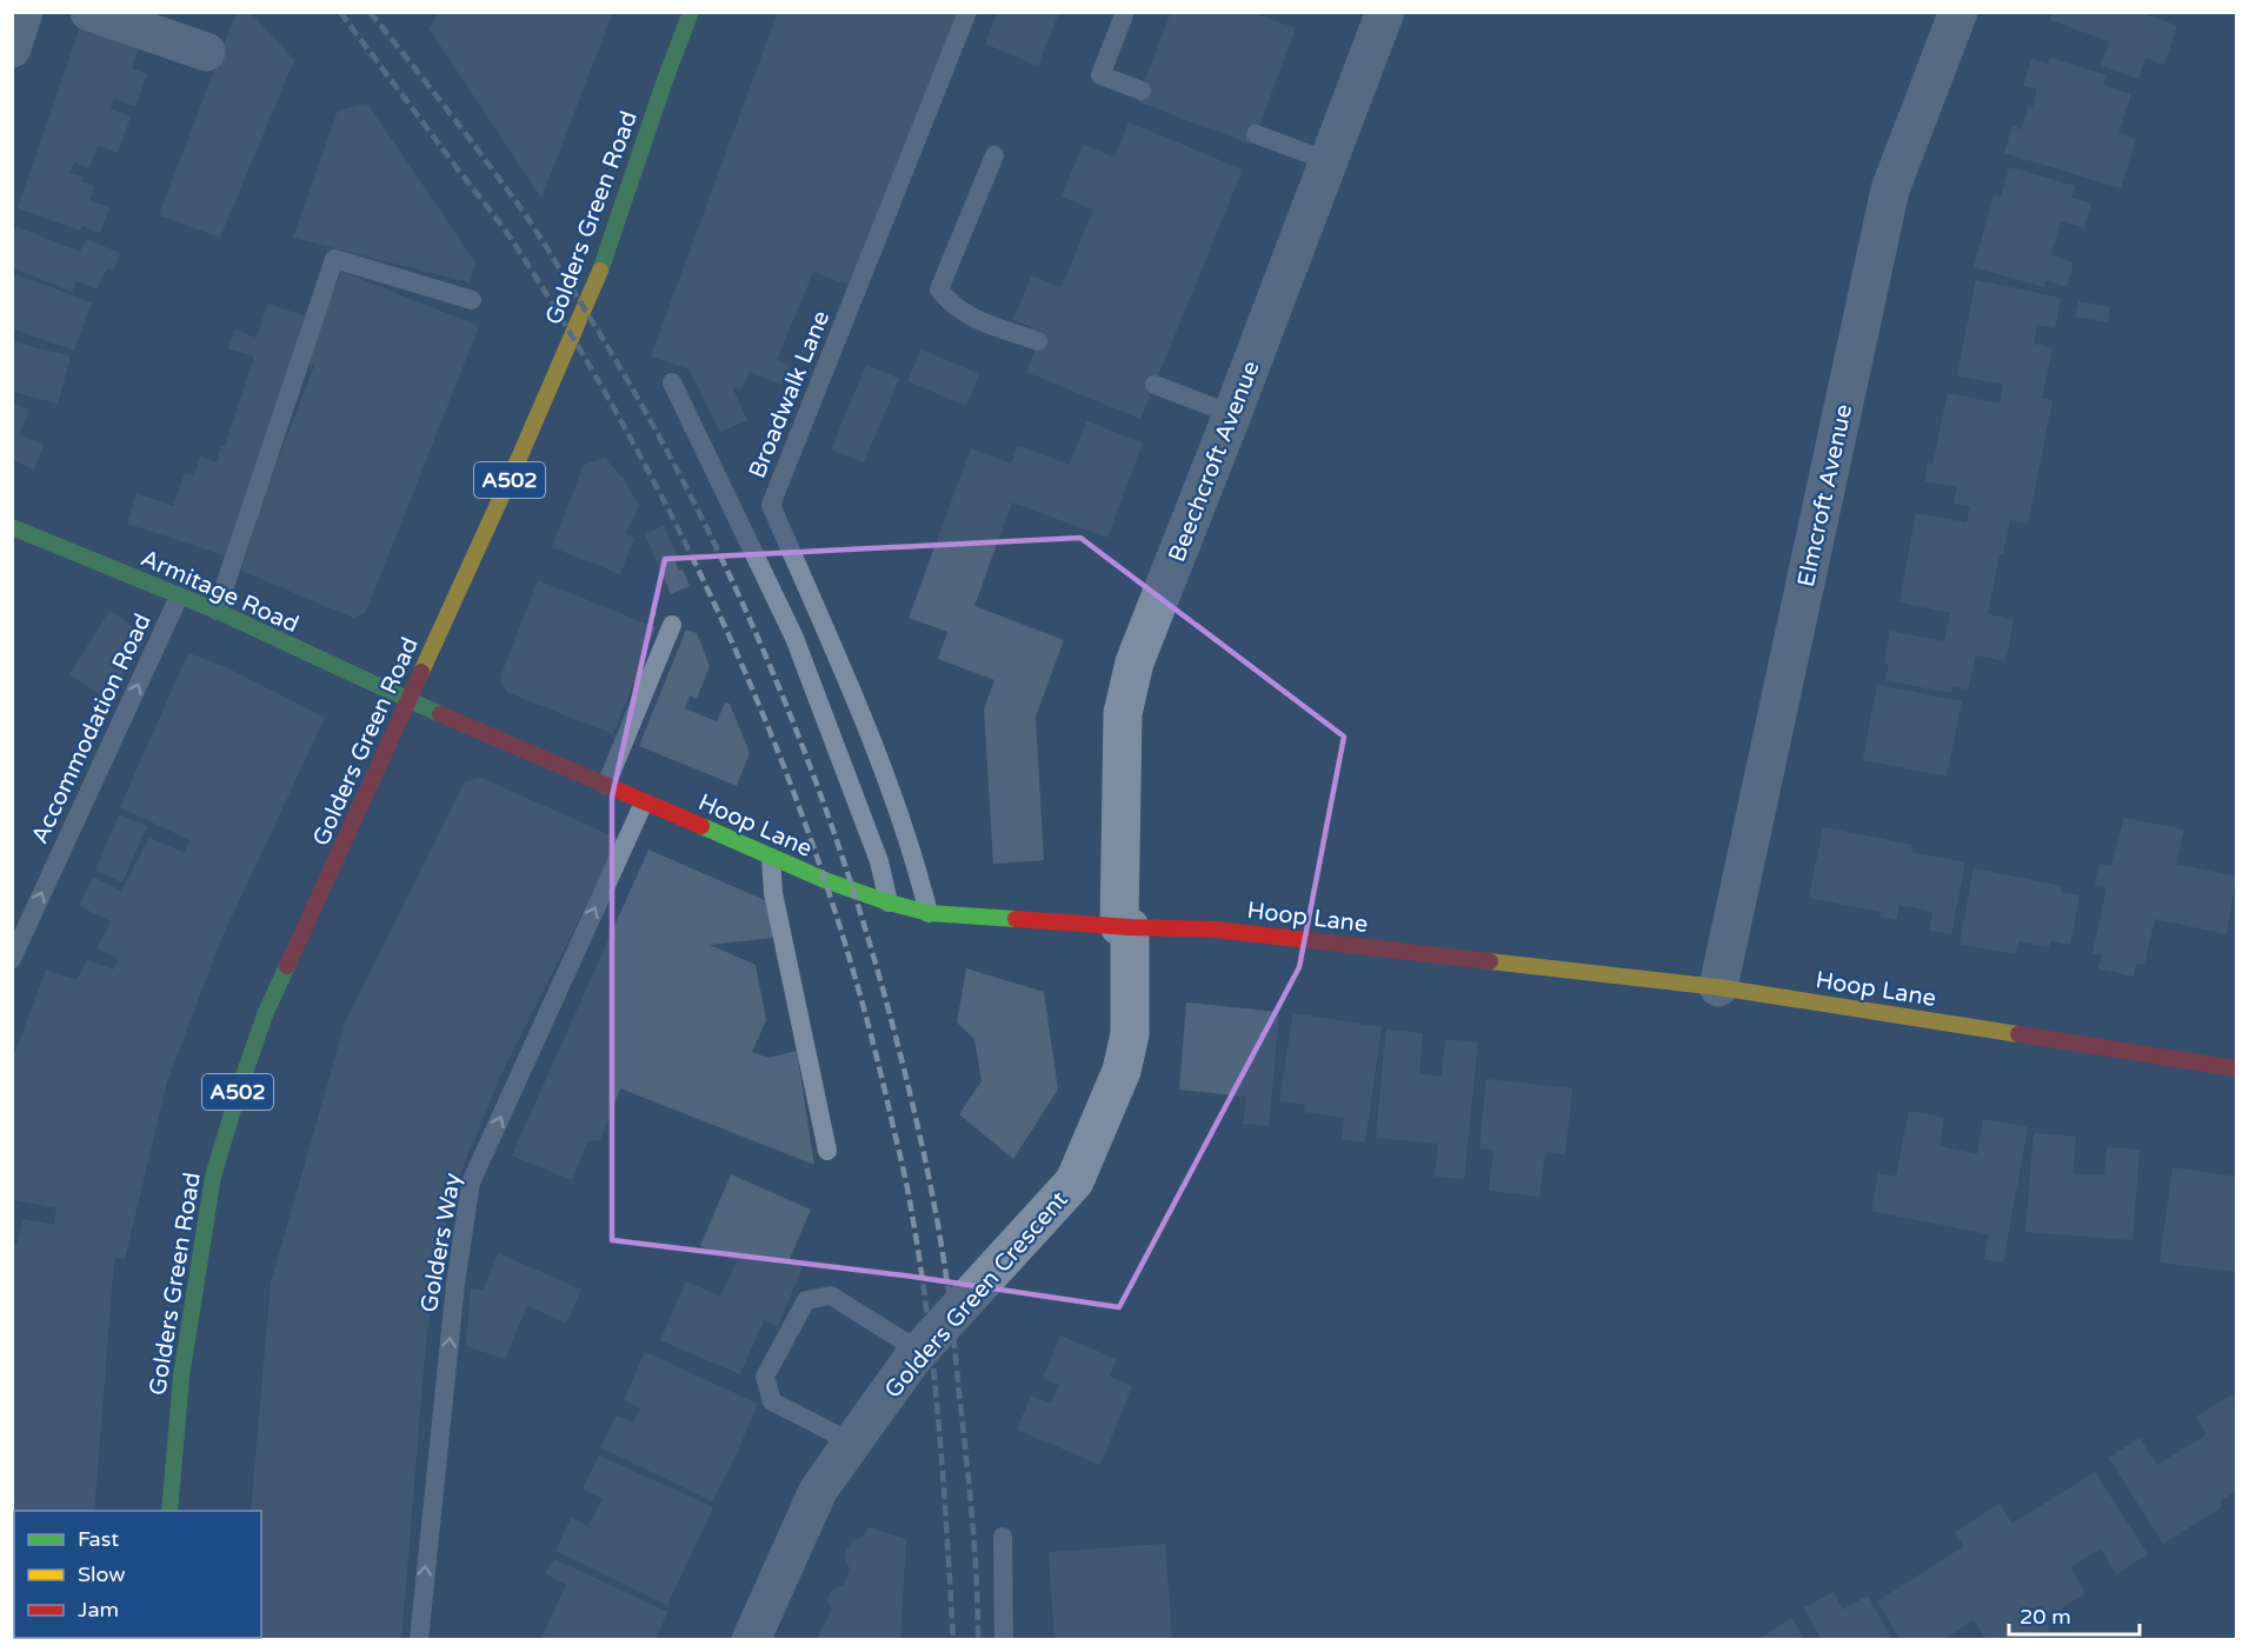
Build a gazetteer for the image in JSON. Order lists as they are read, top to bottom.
{
  "streets": {
    "street": [
      "Golders Green Road",
      "Beechcroft Avenue",
      "A502",
      "Elmcroft Avenue",
      "Armitage Road",
      "Hoop Lane",
      "Golders Green Crescent"
    ],
    "lane": ["Broadwalk Lane", "Accommodation Road", "Golders Way"]
  },
  "crossings": [
    ["Golders Green Road", "Armitage Road"],
    ["Golders Green Road", "Hoop Lane"],
    ["Broadwalk Lane", "Hoop Lane"],
    ["Beechcroft Avenue", "Hoop Lane"],
    ["Beechcroft Avenue", "Golders Green Crescent"],
    ["Elmcroft Avenue", "Hoop Lane"],
    ["Armitage Road", "Accommodation Road"],
    ["Armitage Road", "Hoop Lane"],
    ["Hoop Lane", "Golders Way"],
    ["Hoop Lane", "Golders Green Crescent"]
  ],
  "one_way": ["Accommodation Road", "Golders Way"],
  "legend": ["Fast", "Slow", "Jam"],
  "scale_bar": "20 m"
}
